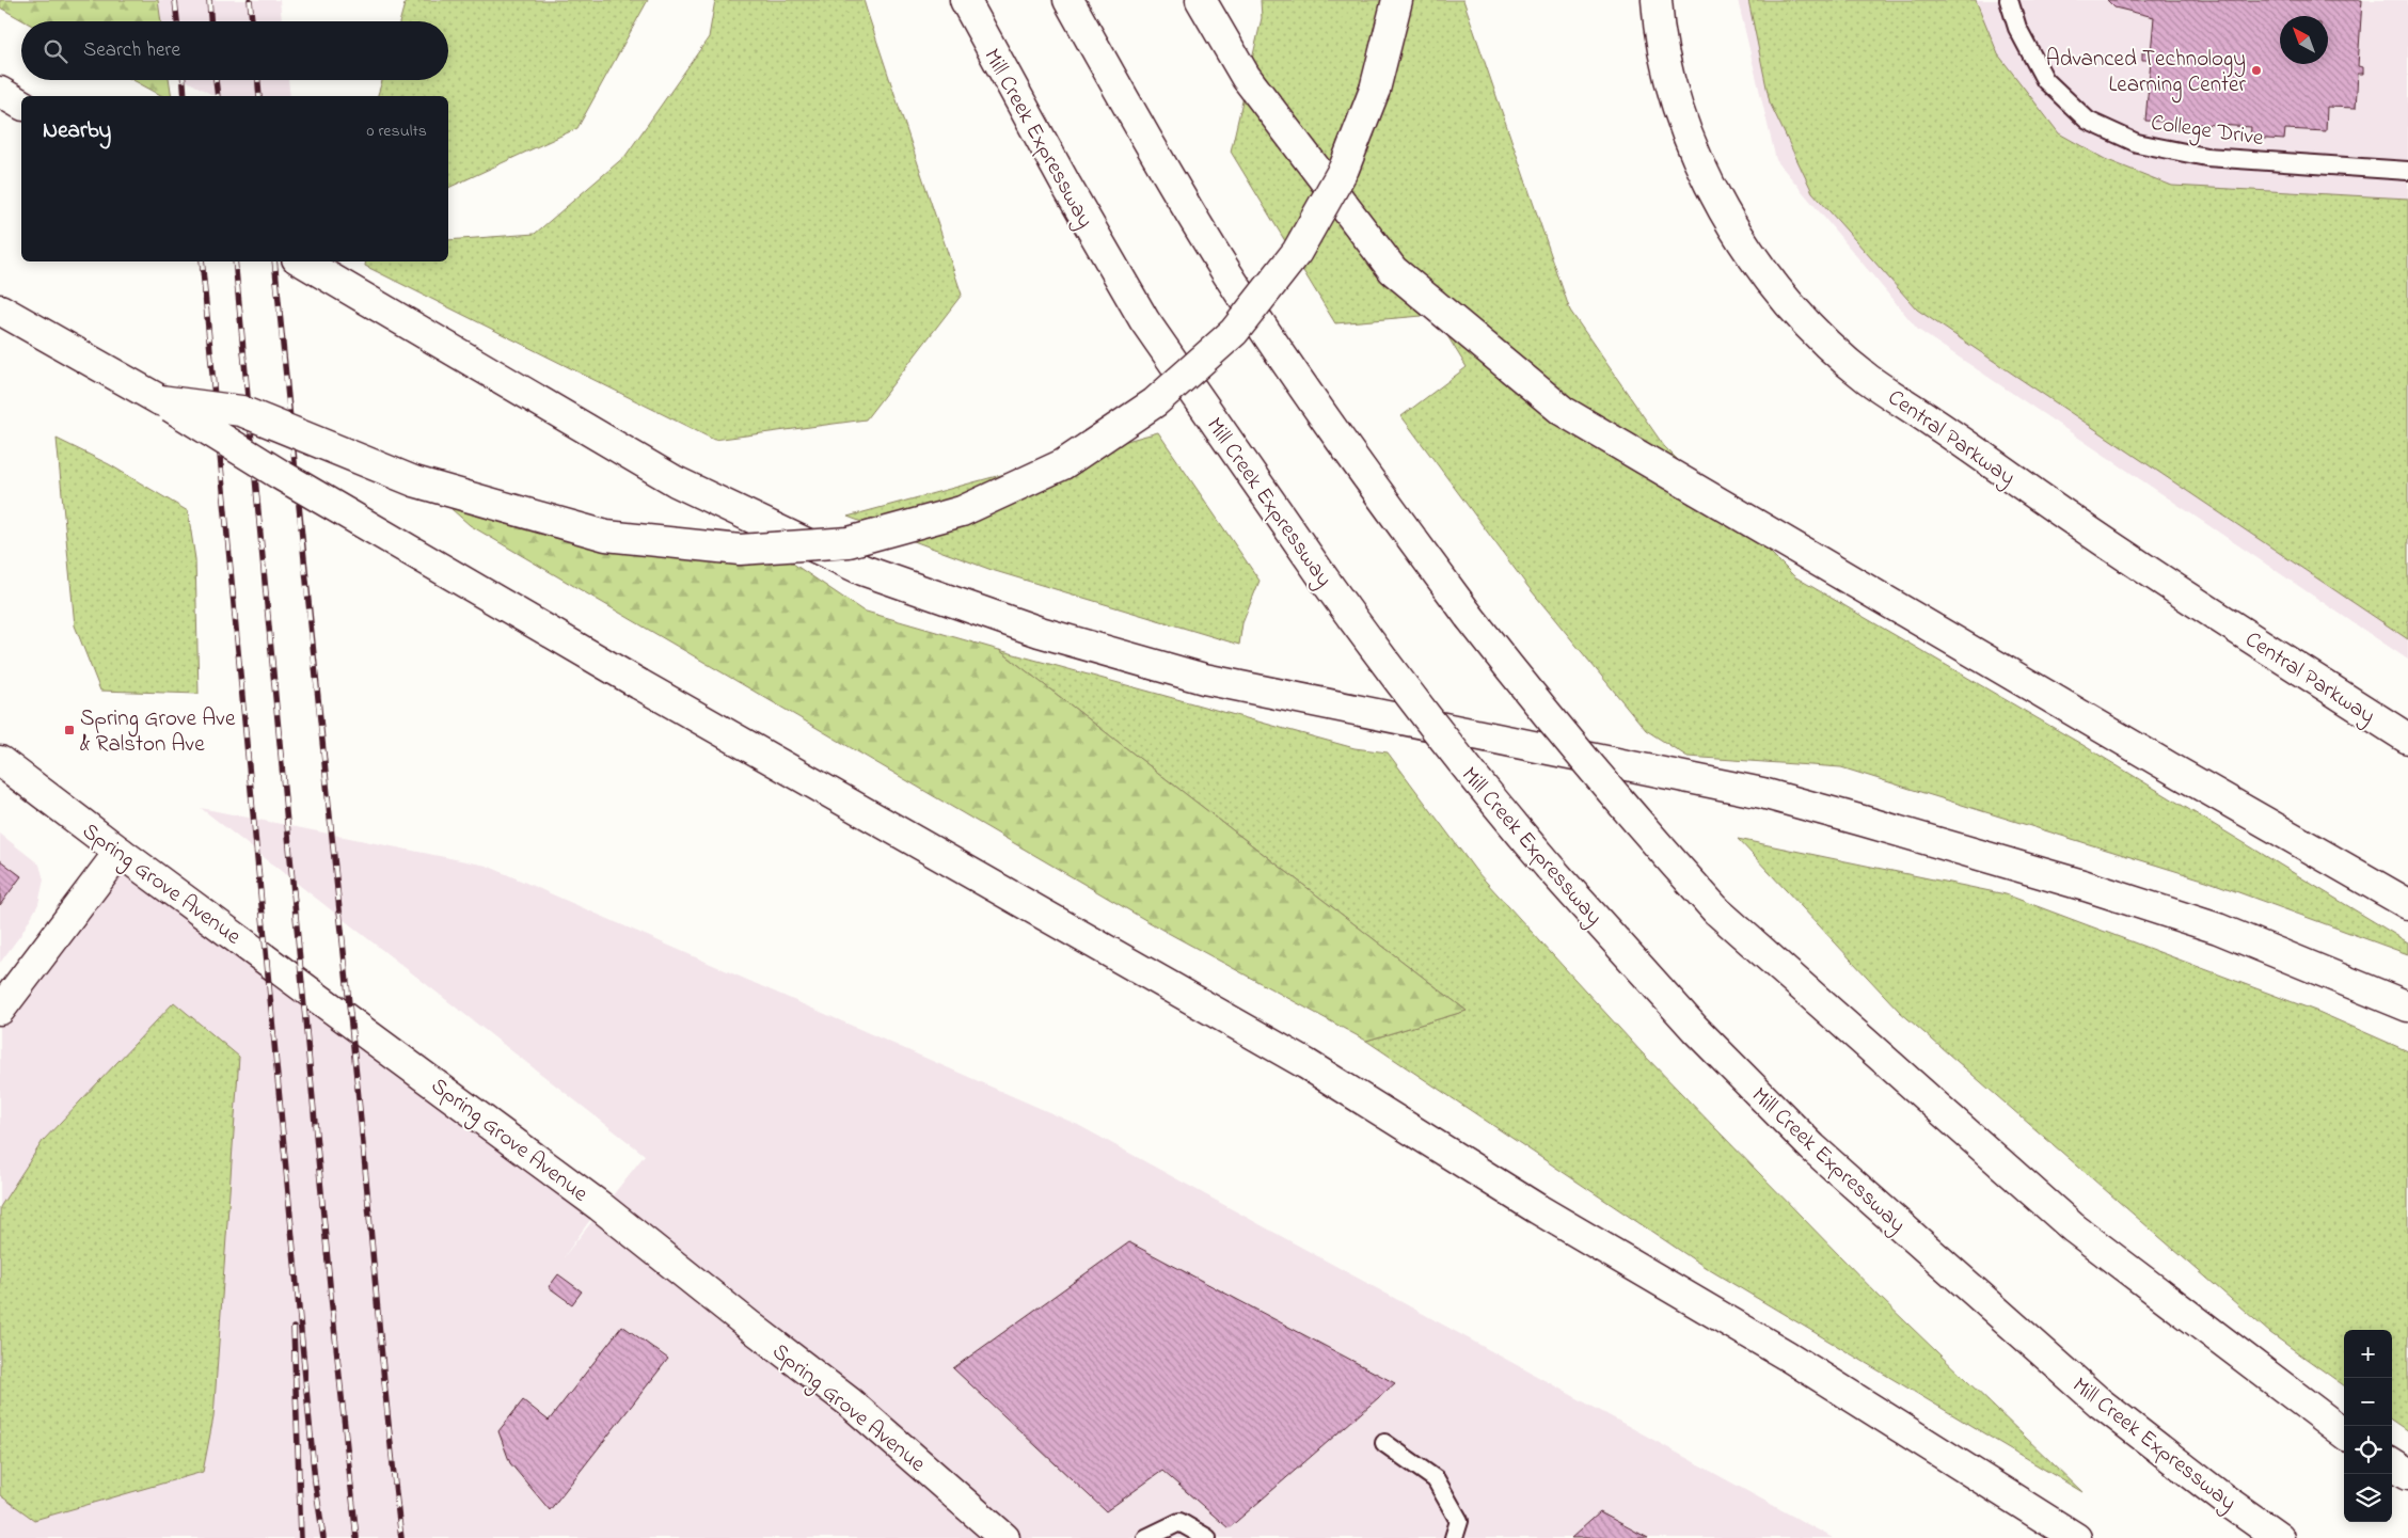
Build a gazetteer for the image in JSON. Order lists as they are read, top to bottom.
{
  "streets": {
    "main road": ["Mill Creek Expressway", "Central Parkway", "Spring Grove Avenue"],
    "lane": ["College Drive"]
  },
  "places": {
    "other": ["Advanced Technology Learning Center"],
    "transit": ["Spring Grove Ave & Ralston Ave"]
  },
  "north": "top left",
  "page": {
    "search": "Search here",
    "heading": ["Nearby", "0 results"],
    "map_buttons": ["+", "−"]
  }
}
